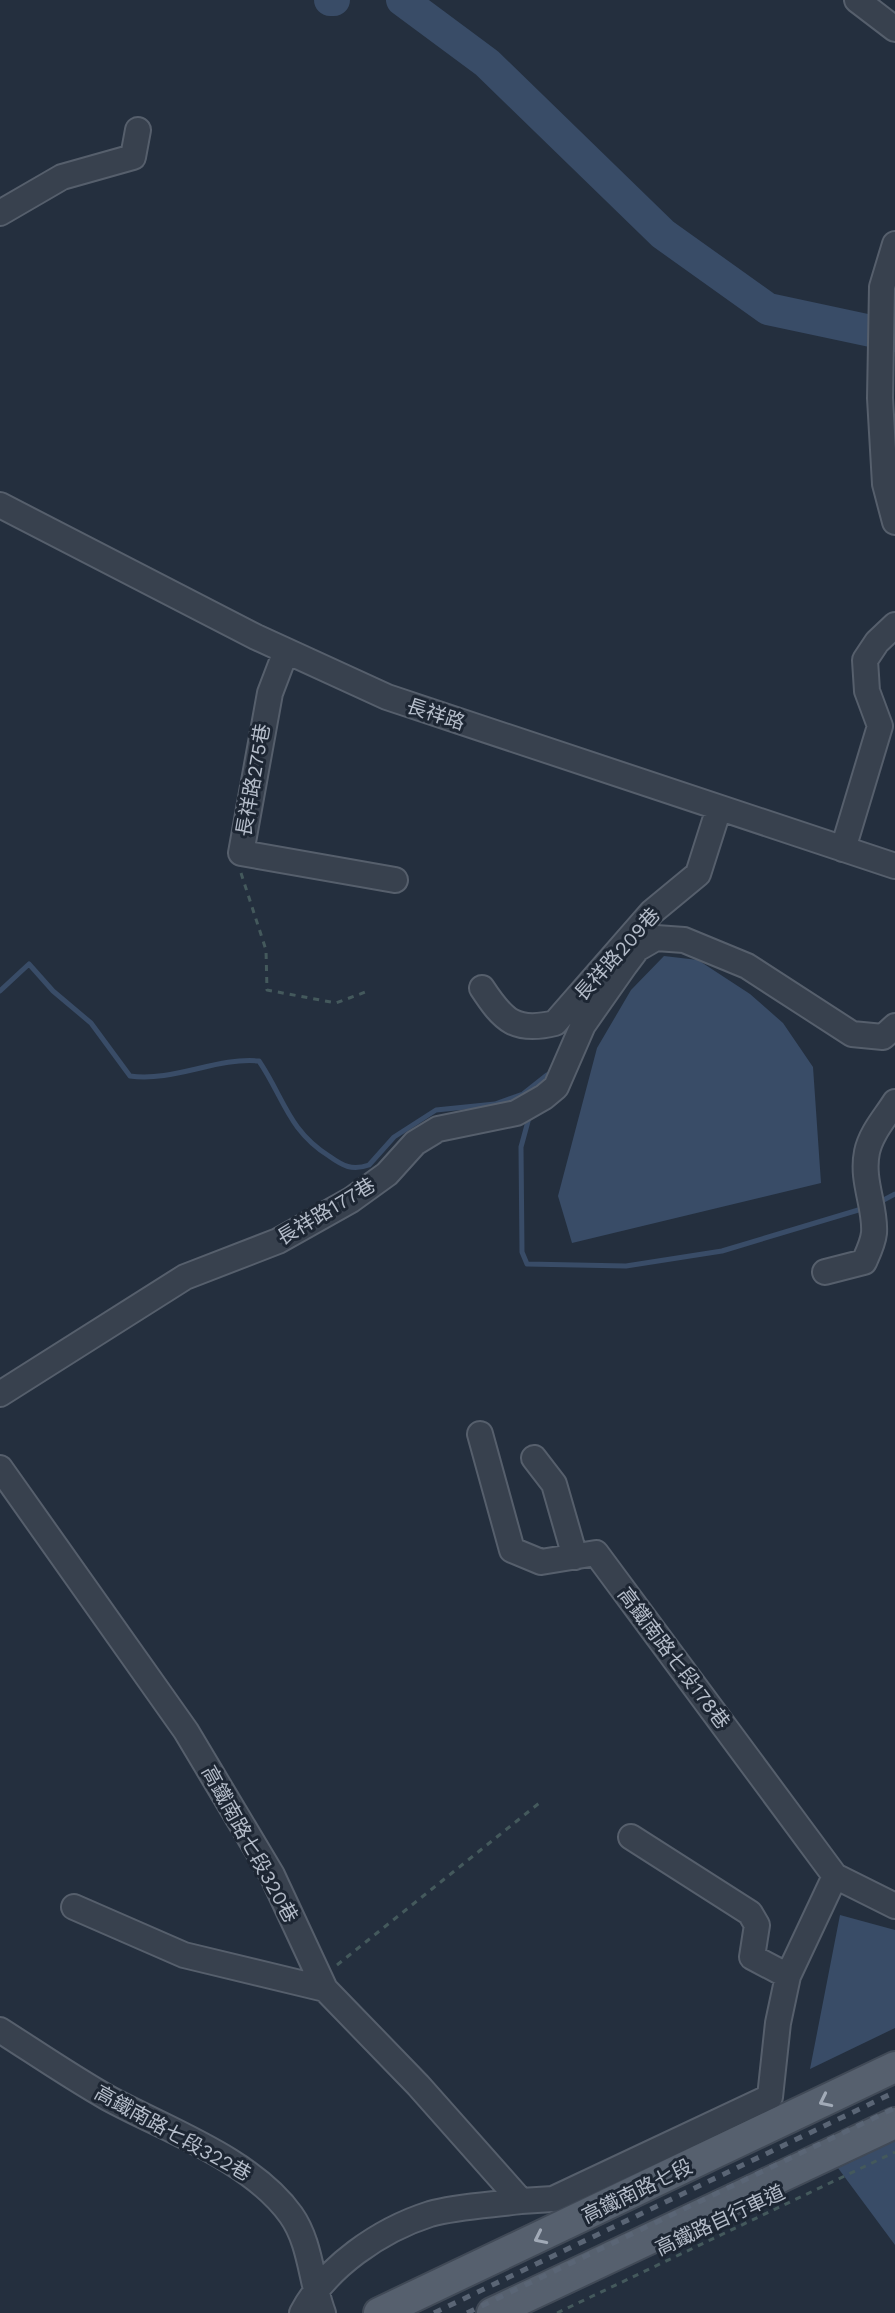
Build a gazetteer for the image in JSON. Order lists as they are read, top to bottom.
{
  "streets": {
    "main road": ["高鐵南路七段"],
    "street": [
      "長祥路",
      "長祥路275巷",
      "長祥路209巷",
      "長祥路177巷",
      "高鐵南路七段178巷",
      "高鐵南路七段320巷",
      "高鐵南路七段322巷"
    ],
    "path": ["高鐵路自行車道"]
  },
  "crossings": [
    ["長祥路", "長祥路275巷"],
    ["長祥路", "長祥路209巷"]
  ]
}
